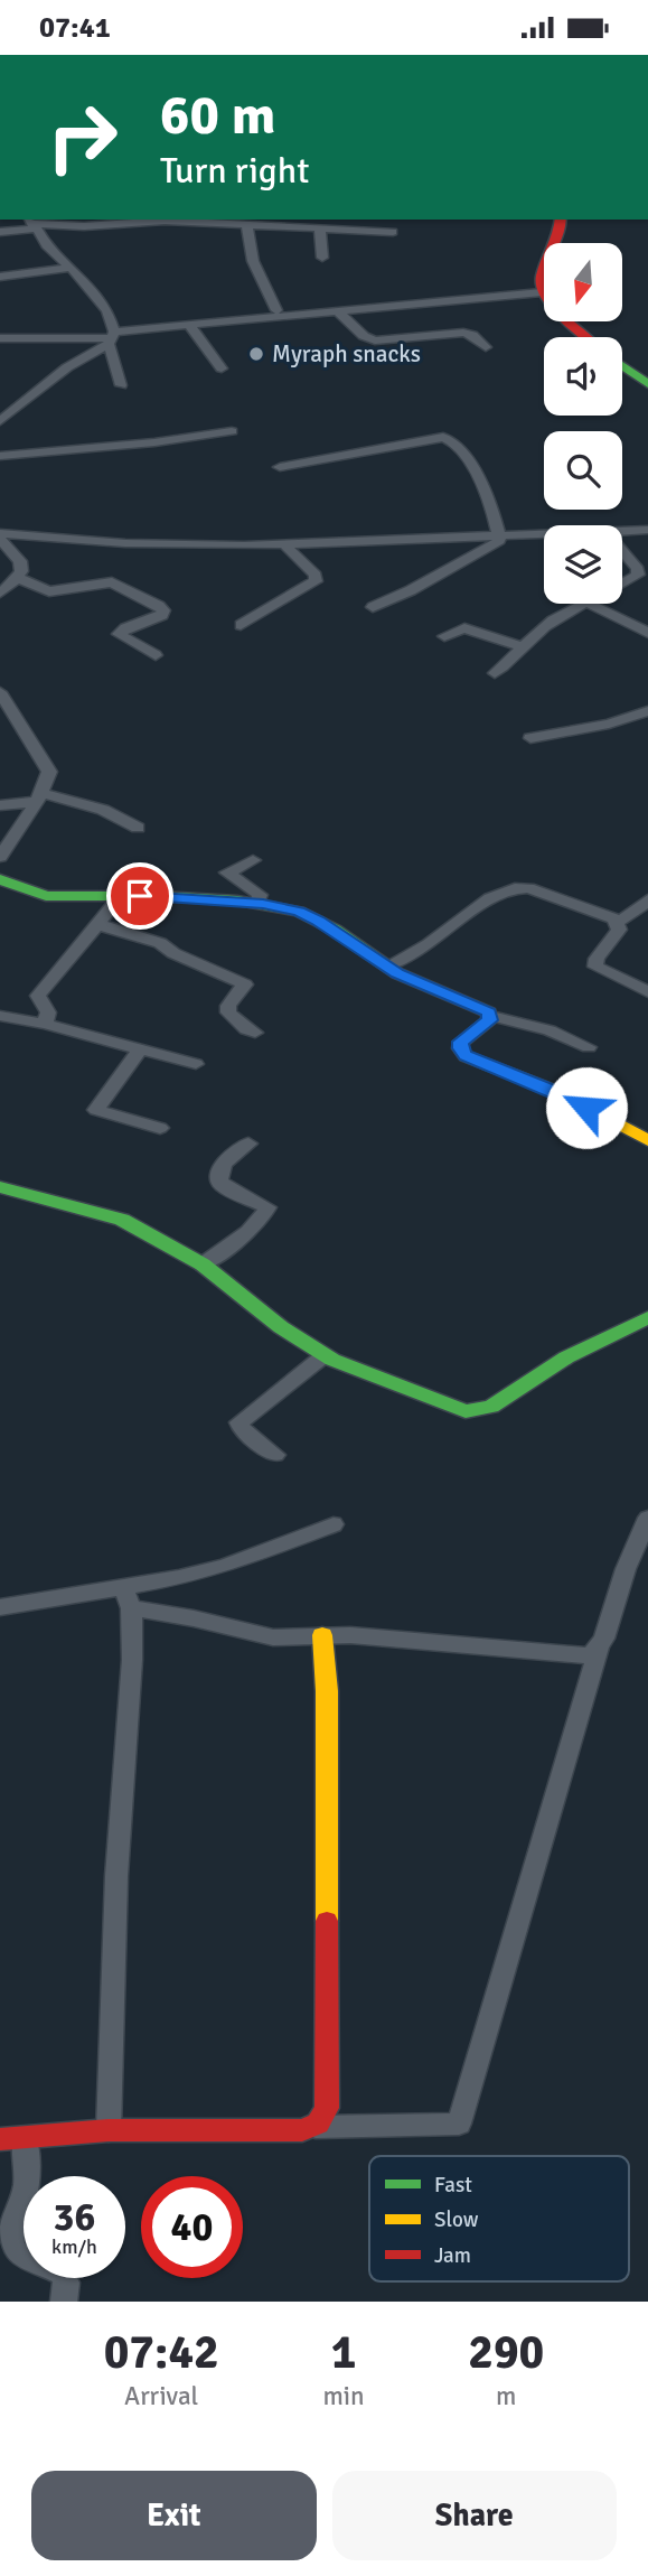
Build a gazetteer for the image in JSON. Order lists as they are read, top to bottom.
{
  "places": ["Myraph snacks"],
  "legend": ["Fast", "Slow", "Jam"],
  "north": "bottom",
  "page": {
    "status": "07:41",
    "turn": ["60 m", "Turn right"],
    "speed": "36 km/h",
    "limit": "40",
    "eta": [
      "07:42",
      "Arrival",
      "1",
      "min",
      "290",
      "m"
    ],
    "buttons": ["Exit", "Share"]
  }
}
